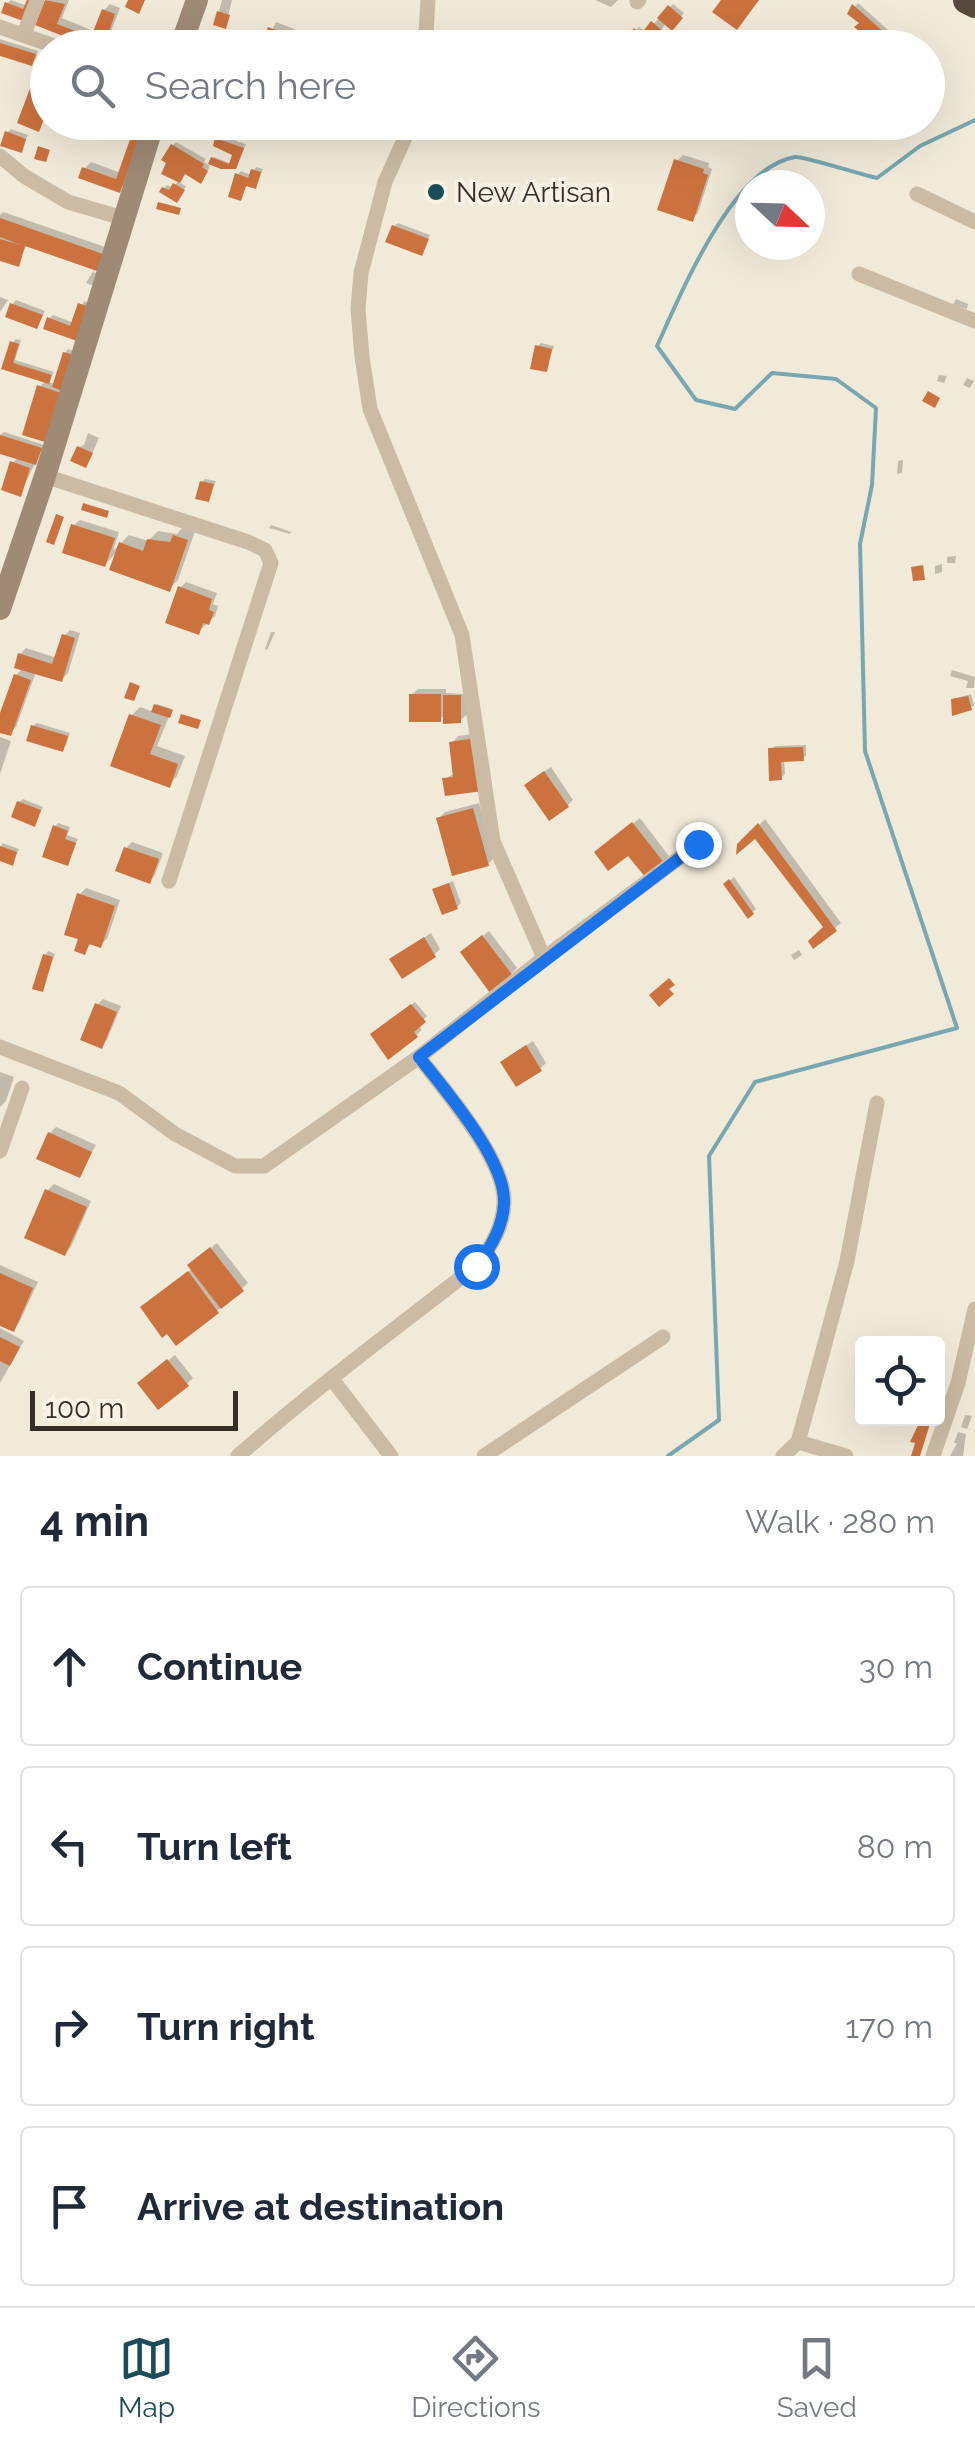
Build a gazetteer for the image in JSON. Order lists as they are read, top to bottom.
{
  "places": ["New Artisan"],
  "scale_bar": "100 m",
  "north": "right",
  "page": {
    "search": "Search here",
    "scale": "100 m",
    "heading": ["4 min", "Walk · 280 m"],
    "list": [
      ["Continue", "30 m"],
      ["Turn left", "80 m"],
      ["Turn right", "170 m"],
      "Arrive at destination"
    ],
    "nav": ["Map", "Directions", "Saved"]
  }
}
